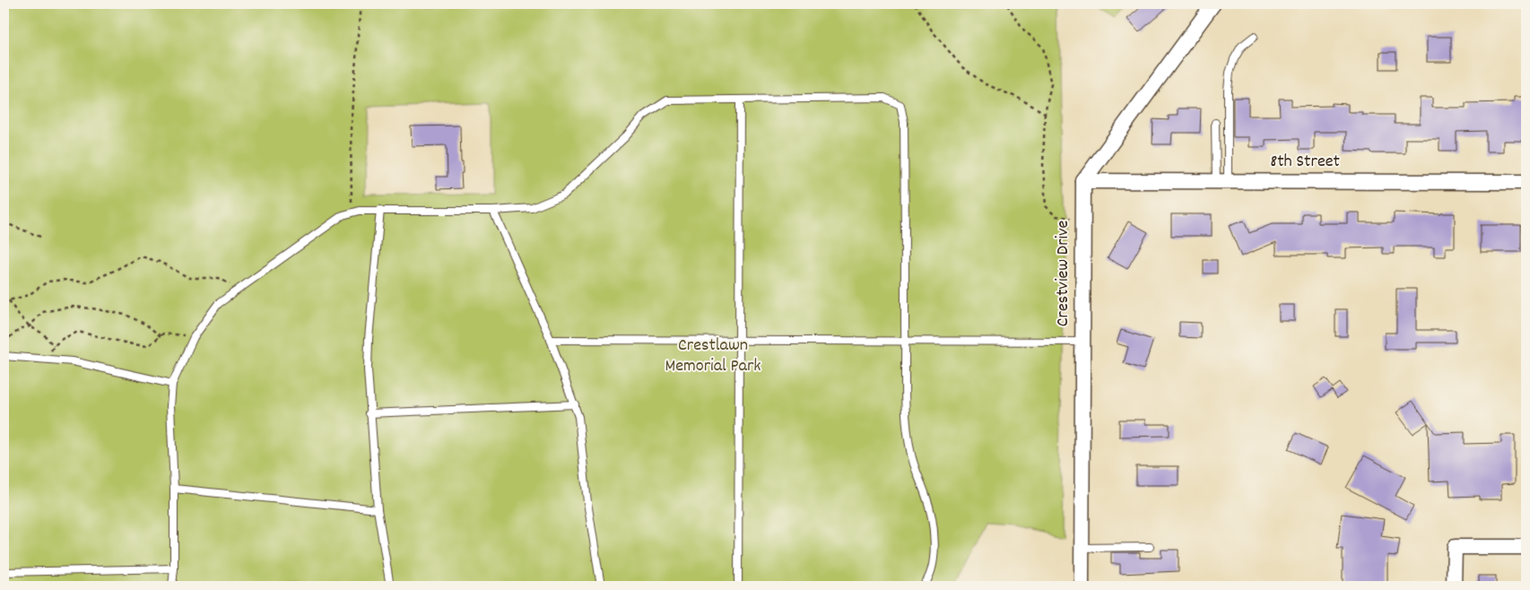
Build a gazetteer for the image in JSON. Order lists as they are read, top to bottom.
{
  "streets": {
    "street": ["8th Street", "Crestview Drive"]
  },
  "crossings": [
    ["8th Street", "Crestview Drive"]
  ],
  "parks": ["Crestlawn Memorial Park"]
}
